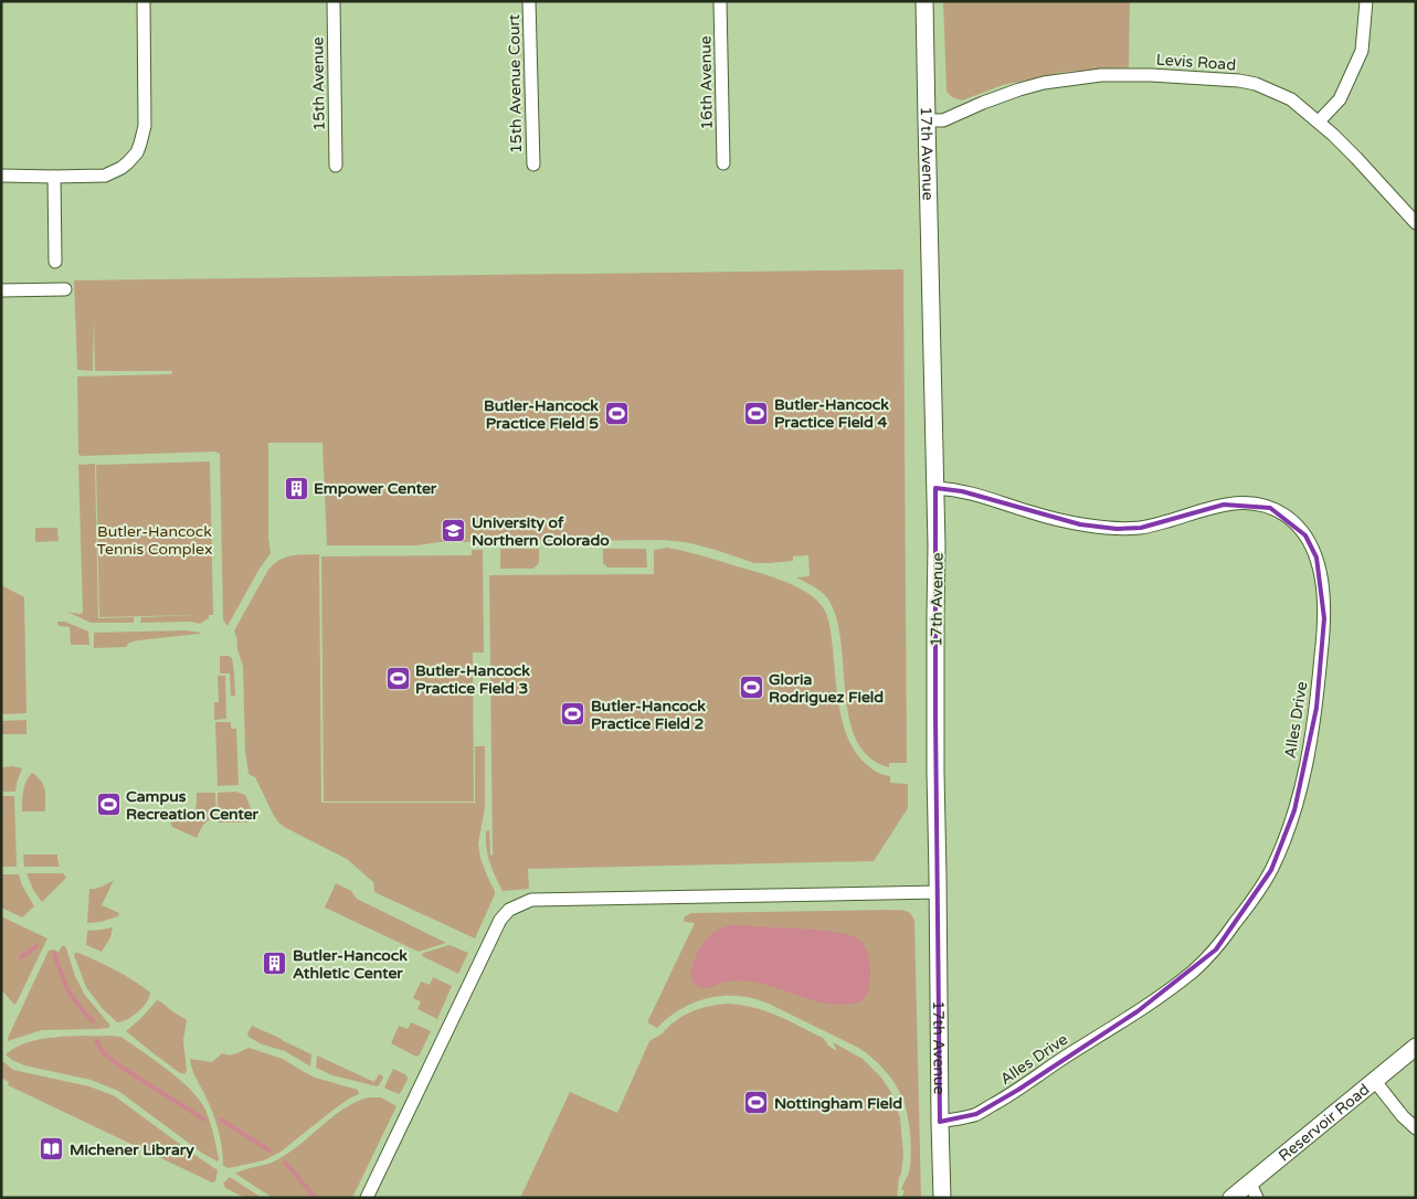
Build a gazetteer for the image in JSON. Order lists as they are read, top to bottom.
{
  "streets": {
    "street": [
      "Levis Road",
      "16th Avenue",
      "15th Avenue",
      "15th Avenue Court",
      "17th Avenue",
      "Alles Drive",
      "Reservoir Road"
    ]
  },
  "crossings": [
    ["Levis Road", "17th Avenue"],
    ["17th Avenue", "Alles Drive"]
  ],
  "parks": ["Butler-Hancock Tennis Complex"],
  "places": {
    "sports": [
      "Butler-Hancock Practice Field 4",
      "Butler-Hancock Practice Field 5",
      "Butler-Hancock Practice Field 3",
      "Gloria Rodriguez Field",
      "Butler-Hancock Practice Field 2",
      "Campus Recreation Center",
      "Nottingham Field"
    ],
    "building": ["Empower Center", "Butler-Hancock Athletic Center"],
    "school or university": ["University of Northern Colorado"],
    "library": ["Michener Library"]
  }
}
